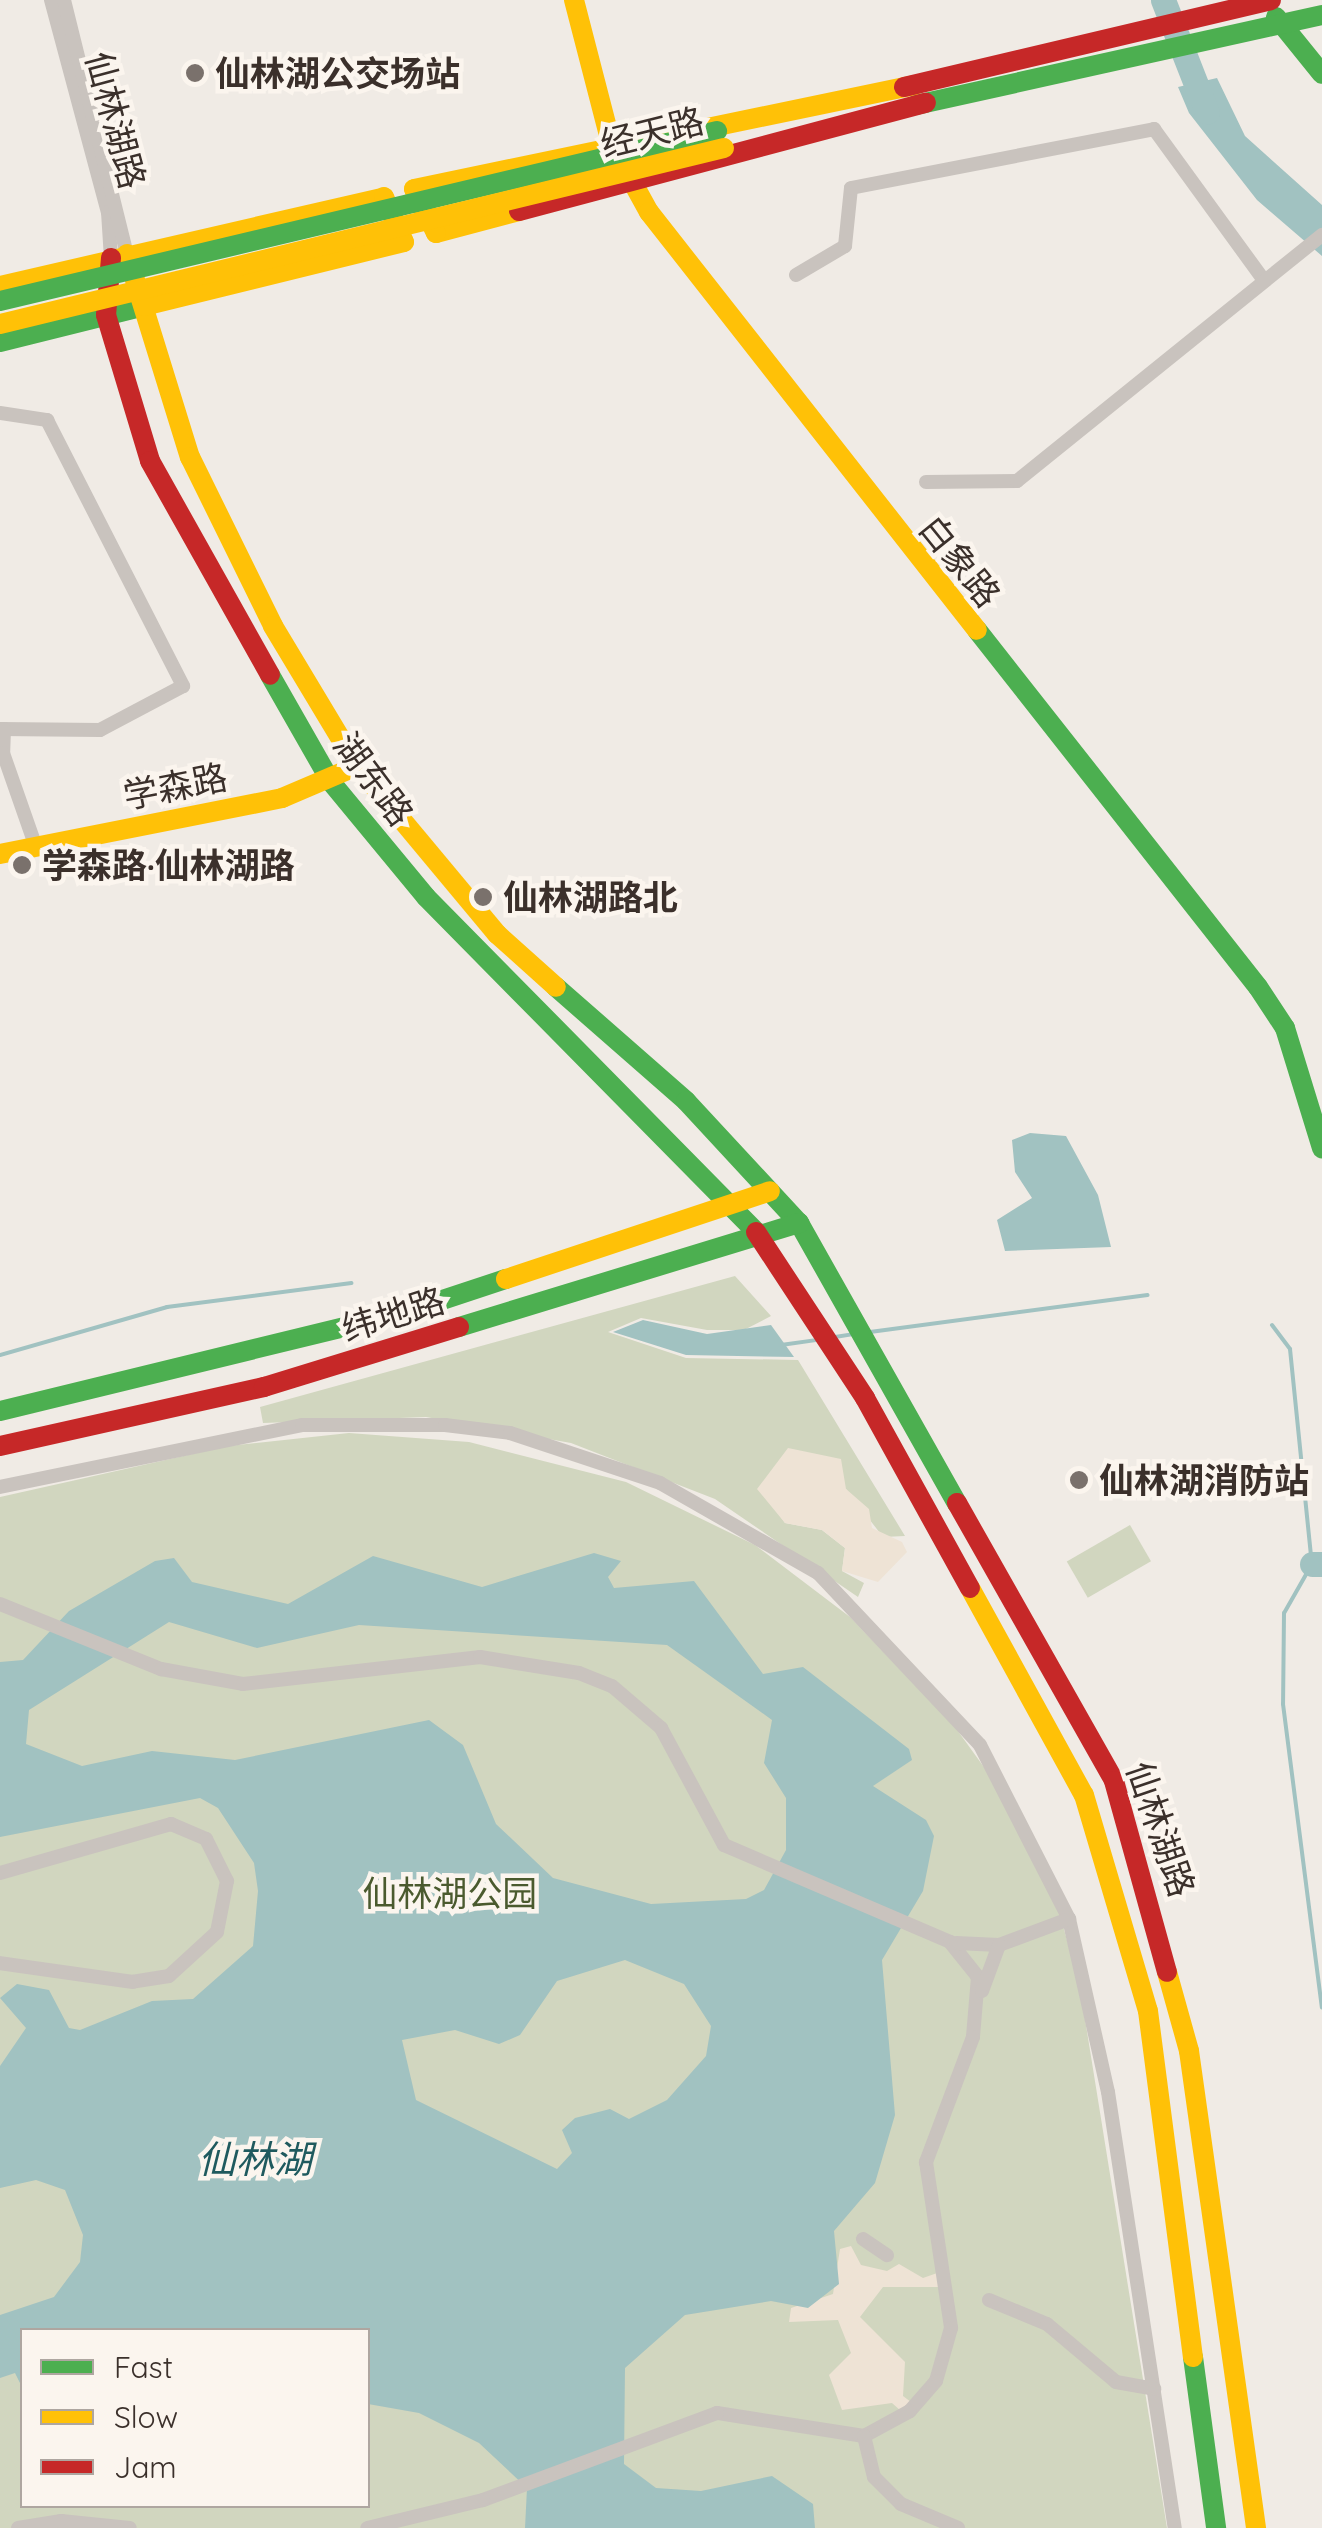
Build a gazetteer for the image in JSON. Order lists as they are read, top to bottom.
{
  "streets": {
    "main road": [
      "仙林湖路",
      "经天路",
      "白象路",
      "湖东路",
      "学森路",
      "纬地路"
    ]
  },
  "crossings": [
    ["仙林湖路", "湖东路"],
    ["仙林湖路", "纬地路"],
    ["湖东路", "学森路"],
    ["湖东路", "纬地路"]
  ],
  "water": ["仙林湖"],
  "parks": ["仙林湖公园"],
  "places": [
    "仙林湖公交场站",
    "学森路·仙林湖路",
    "仙林湖路北",
    "仙林湖消防站"
  ],
  "legend": ["Fast", "Slow", "Jam"]
}
